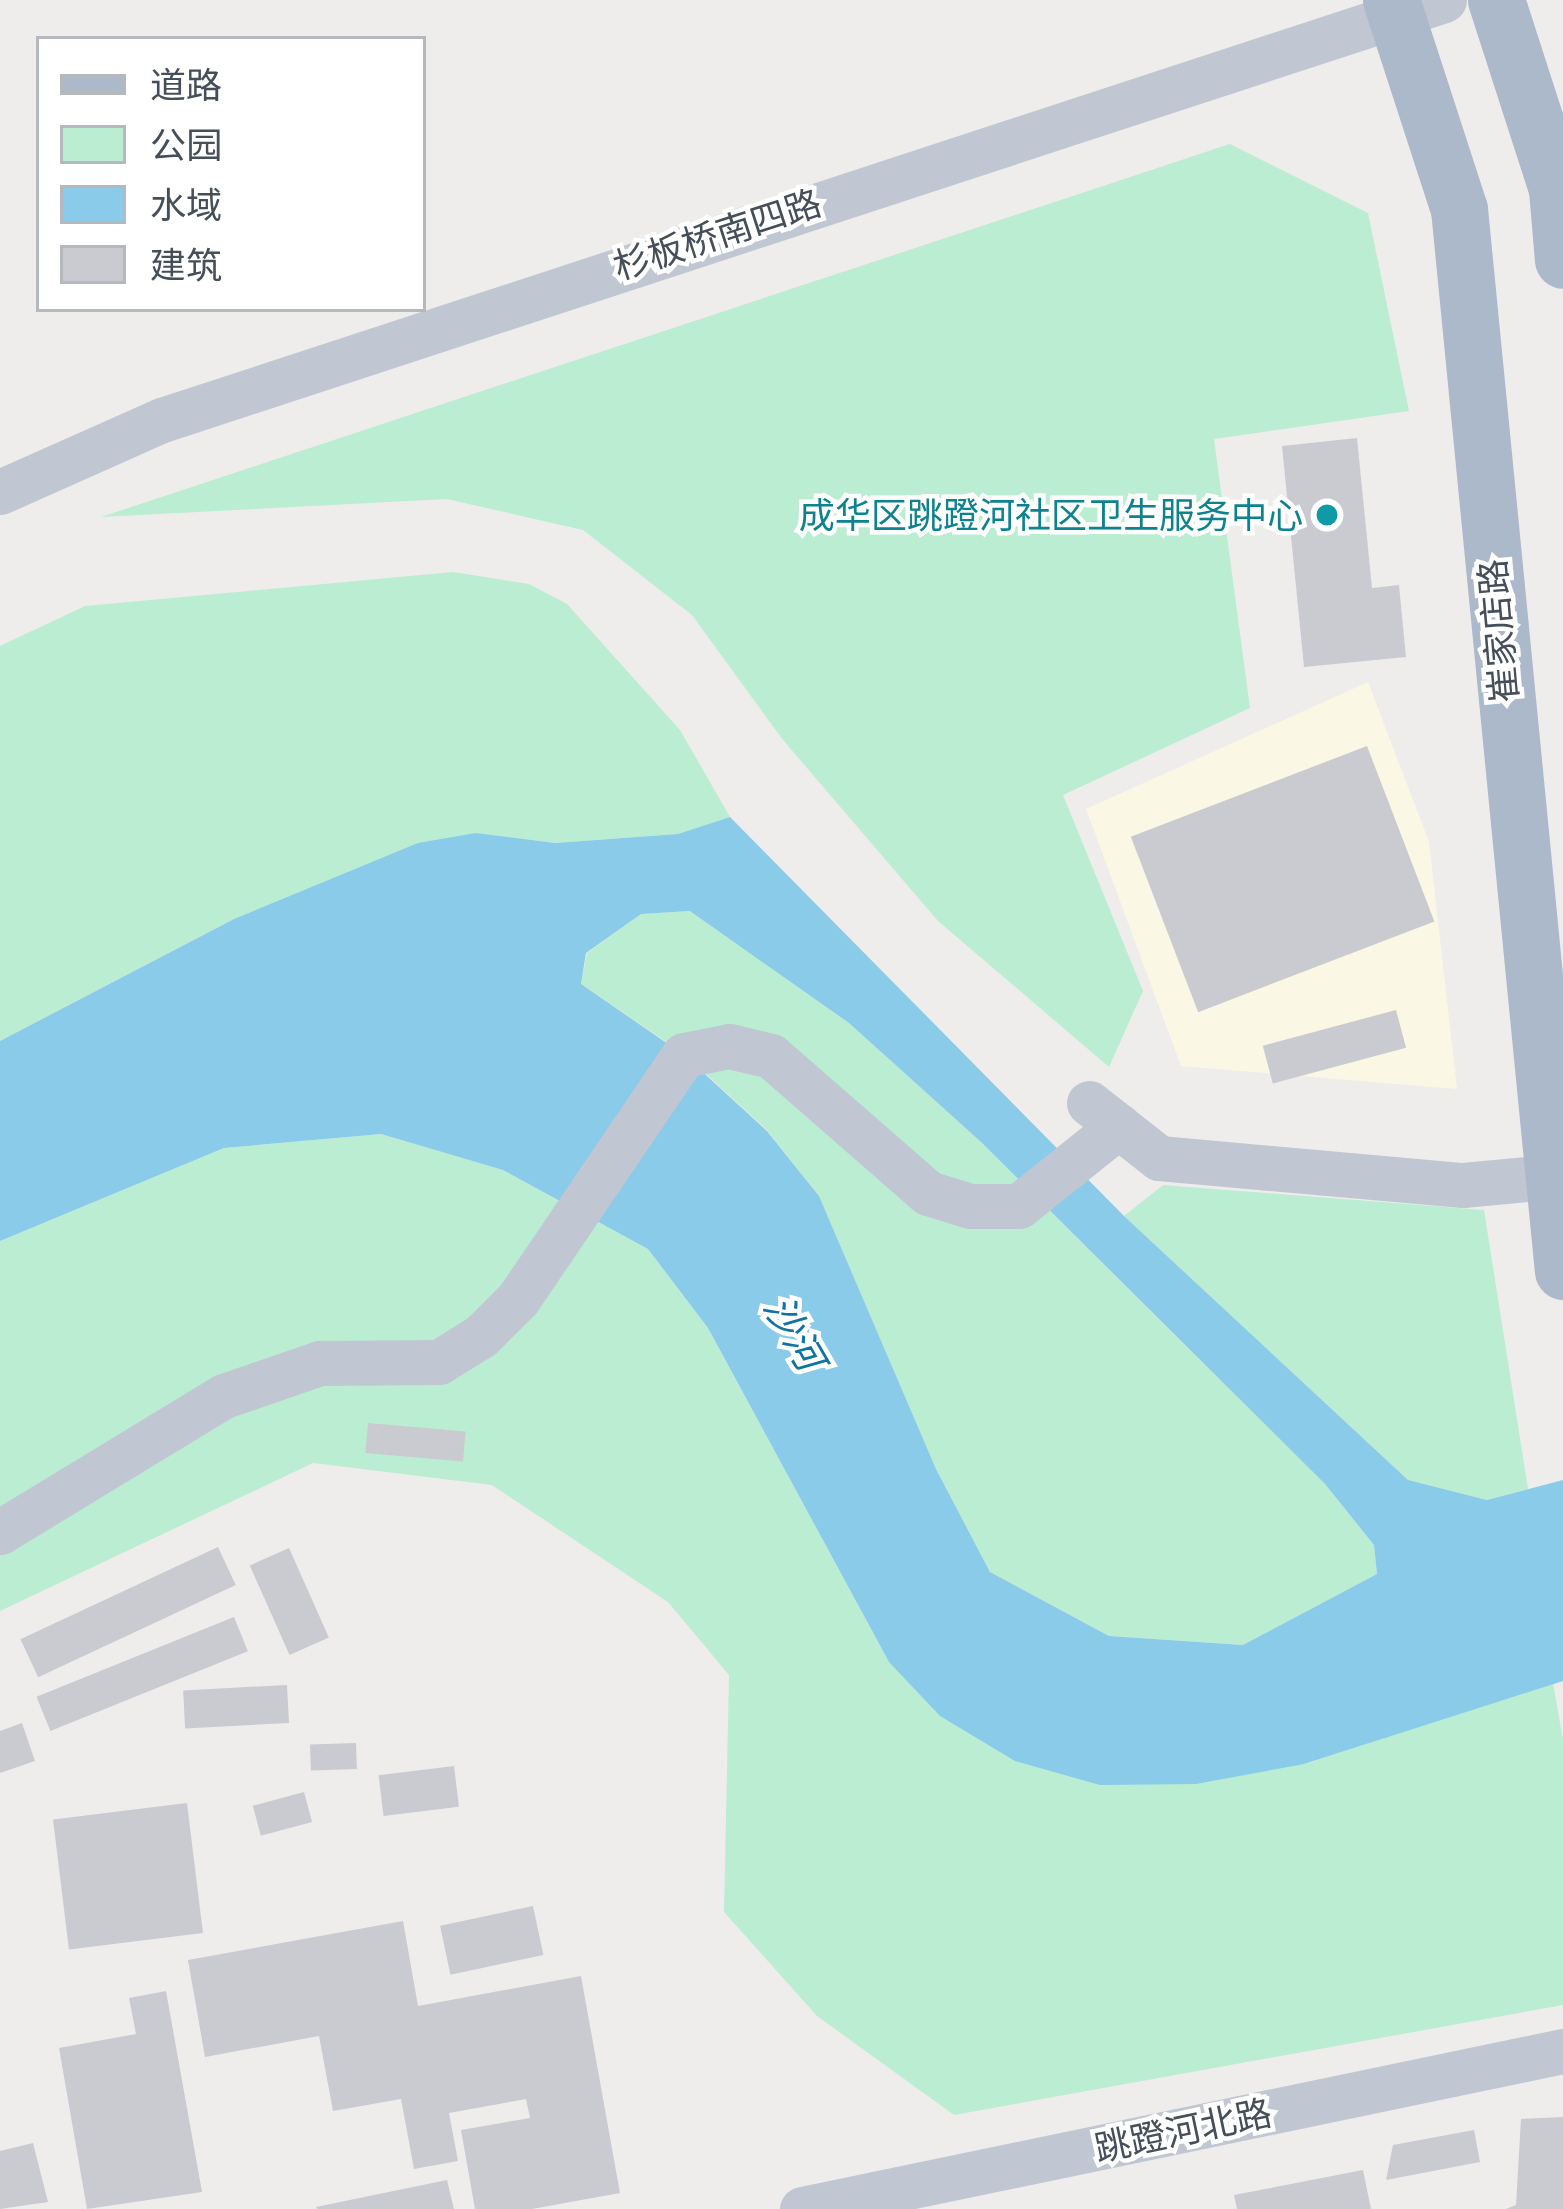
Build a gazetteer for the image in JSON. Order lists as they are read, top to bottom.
{
  "streets": {
    "main road": ["崔家店路"],
    "street": ["杉板桥南四路", "跳蹬河北路"]
  },
  "crossings": [
    ["杉板桥南四路", "崔家店路"]
  ],
  "water": ["沙河"],
  "places": ["成华区跳蹬河社区卫生服务中心"],
  "legend": [
    "道路",
    "公园",
    "水域",
    "建筑"
  ]
}
